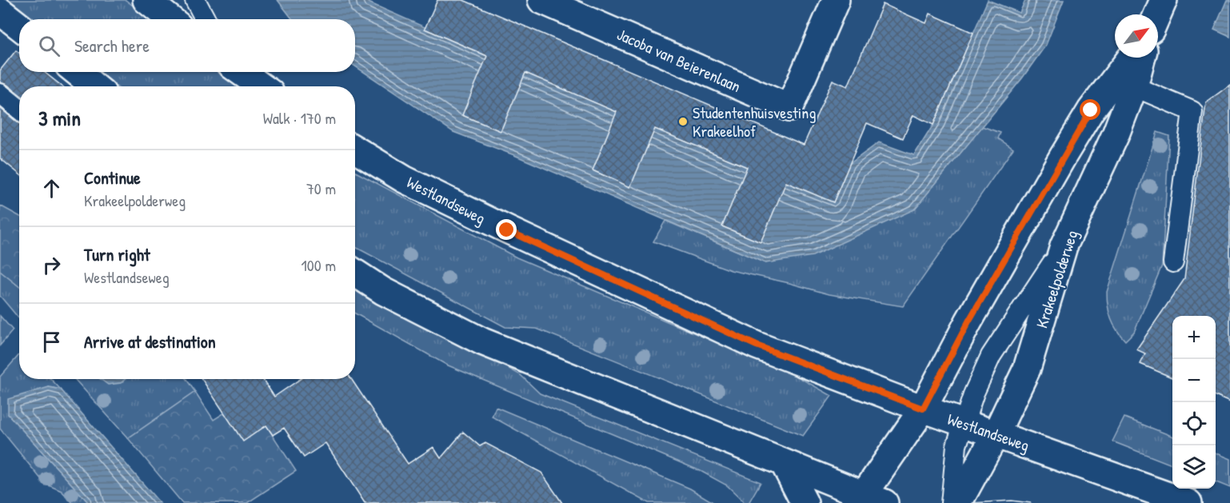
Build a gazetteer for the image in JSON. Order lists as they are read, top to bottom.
{
  "streets": {
    "main road": ["Jacoba van Beierenlaan", "Westlandseweg", "Krakeelpolderweg"]
  },
  "crossings": [
    ["Westlandseweg", "Krakeelpolderweg"]
  ],
  "places": ["Studentenhuisvesting Krakeelhof"],
  "north": "top right",
  "page": {
    "search": "Search here",
    "heading": ["3 min", "Walk · 170 m"],
    "list": [
      ["Continue", "Krakeelpolderweg", "70 m"],
      ["Turn right", "Westlandseweg", "100 m"],
      "Arrive at destination"
    ],
    "map_buttons": ["+", "−"]
  }
}
